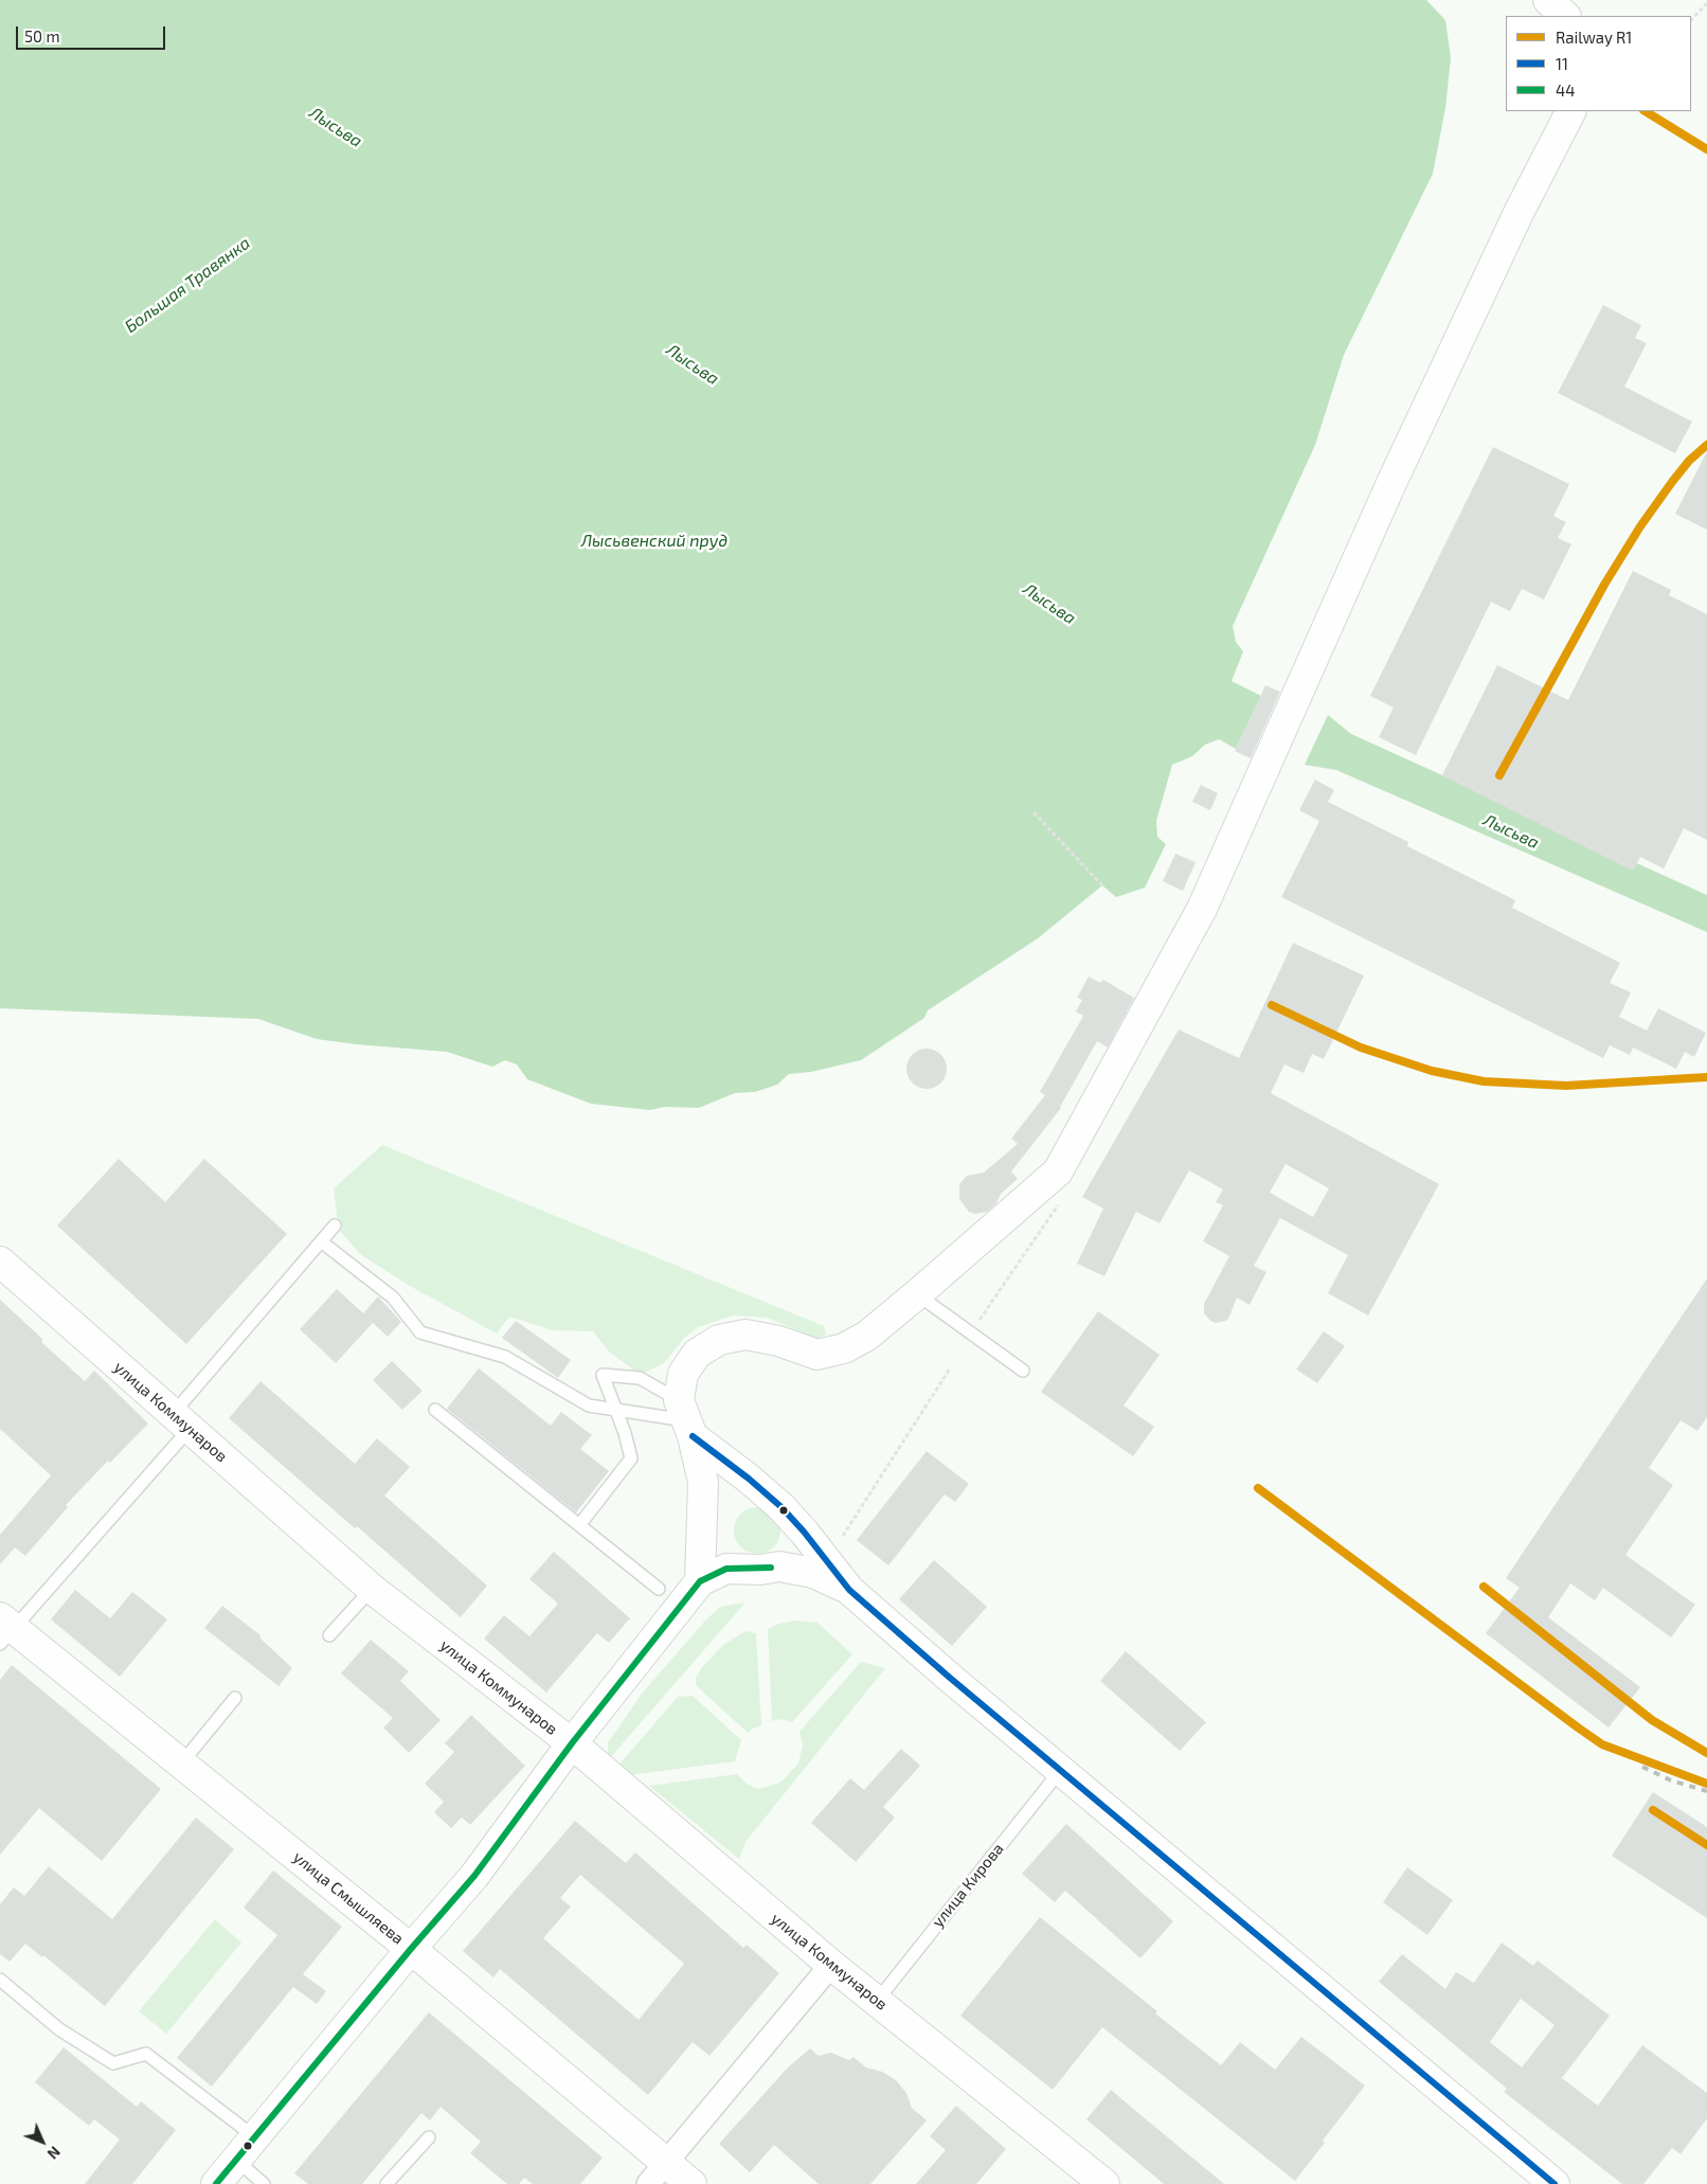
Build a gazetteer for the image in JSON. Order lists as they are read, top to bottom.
{
  "streets": {
    "street": ["улица Коммунаров", "улица Смышляева"],
    "lane": ["улица Кирова"]
  },
  "crossings": [
    ["улица Коммунаров", "улица Кирова"]
  ],
  "water": ["Лысьва", "Большая Травянка", "Лысьвенский пруд"],
  "lines": ["rail line R1", "transit line 11", "transit line 44"],
  "legend": ["Railway R1", "11", "44"],
  "scale_bar": "50 m",
  "north": "bottom right"
}
